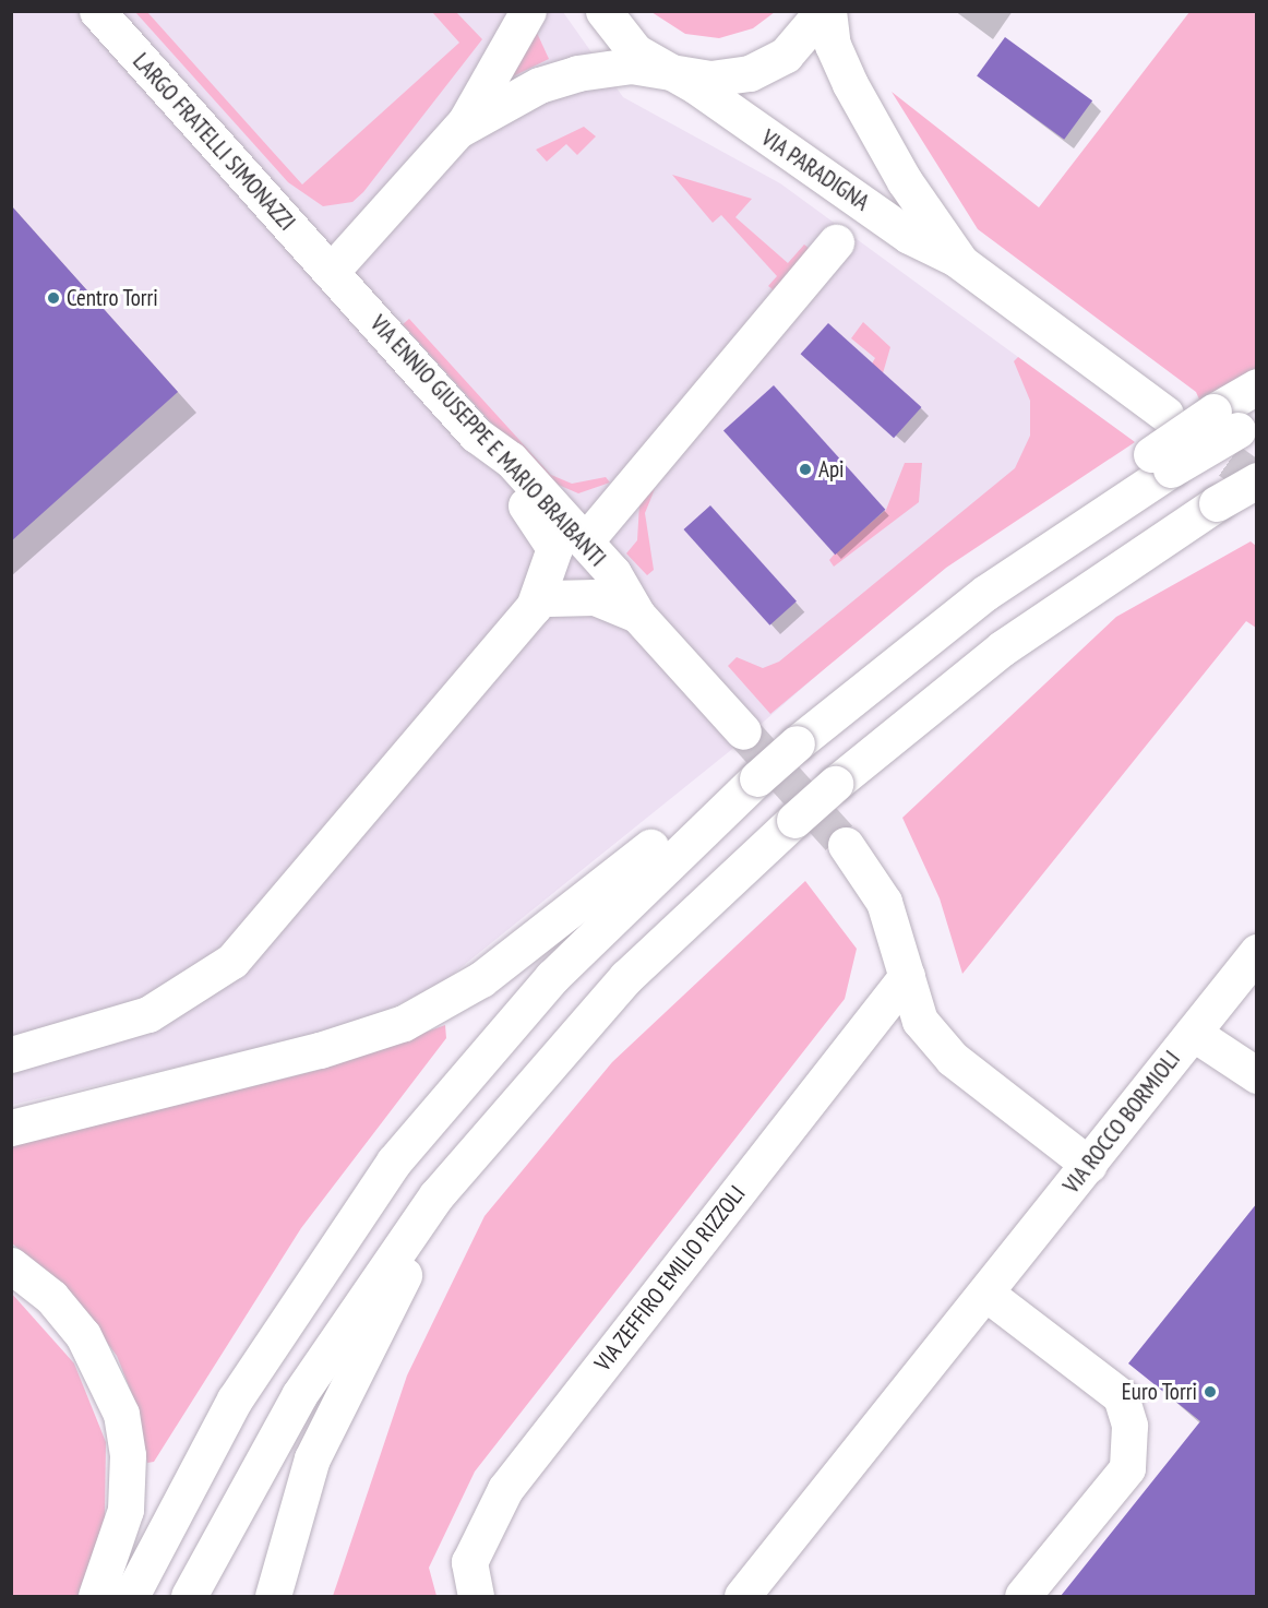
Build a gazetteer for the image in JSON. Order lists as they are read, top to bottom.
{
  "streets": {
    "main road": [
      "LARGO FRATELLI SIMONAZZI",
      "VIA PARADIGNA",
      "VIA ENNIO GIUSEPPE E MARIO BRAIBANTI",
      "VIA ROCCO BORMIOLI",
      "VIA ZEFFIRO EMILIO RIZZOLI"
    ]
  },
  "crossings": [
    ["LARGO FRATELLI SIMONAZZI", "VIA ENNIO GIUSEPPE E MARIO BRAIBANTI"]
  ],
  "places": ["Centro Torri", "Api", "Euro Torri"]
}
